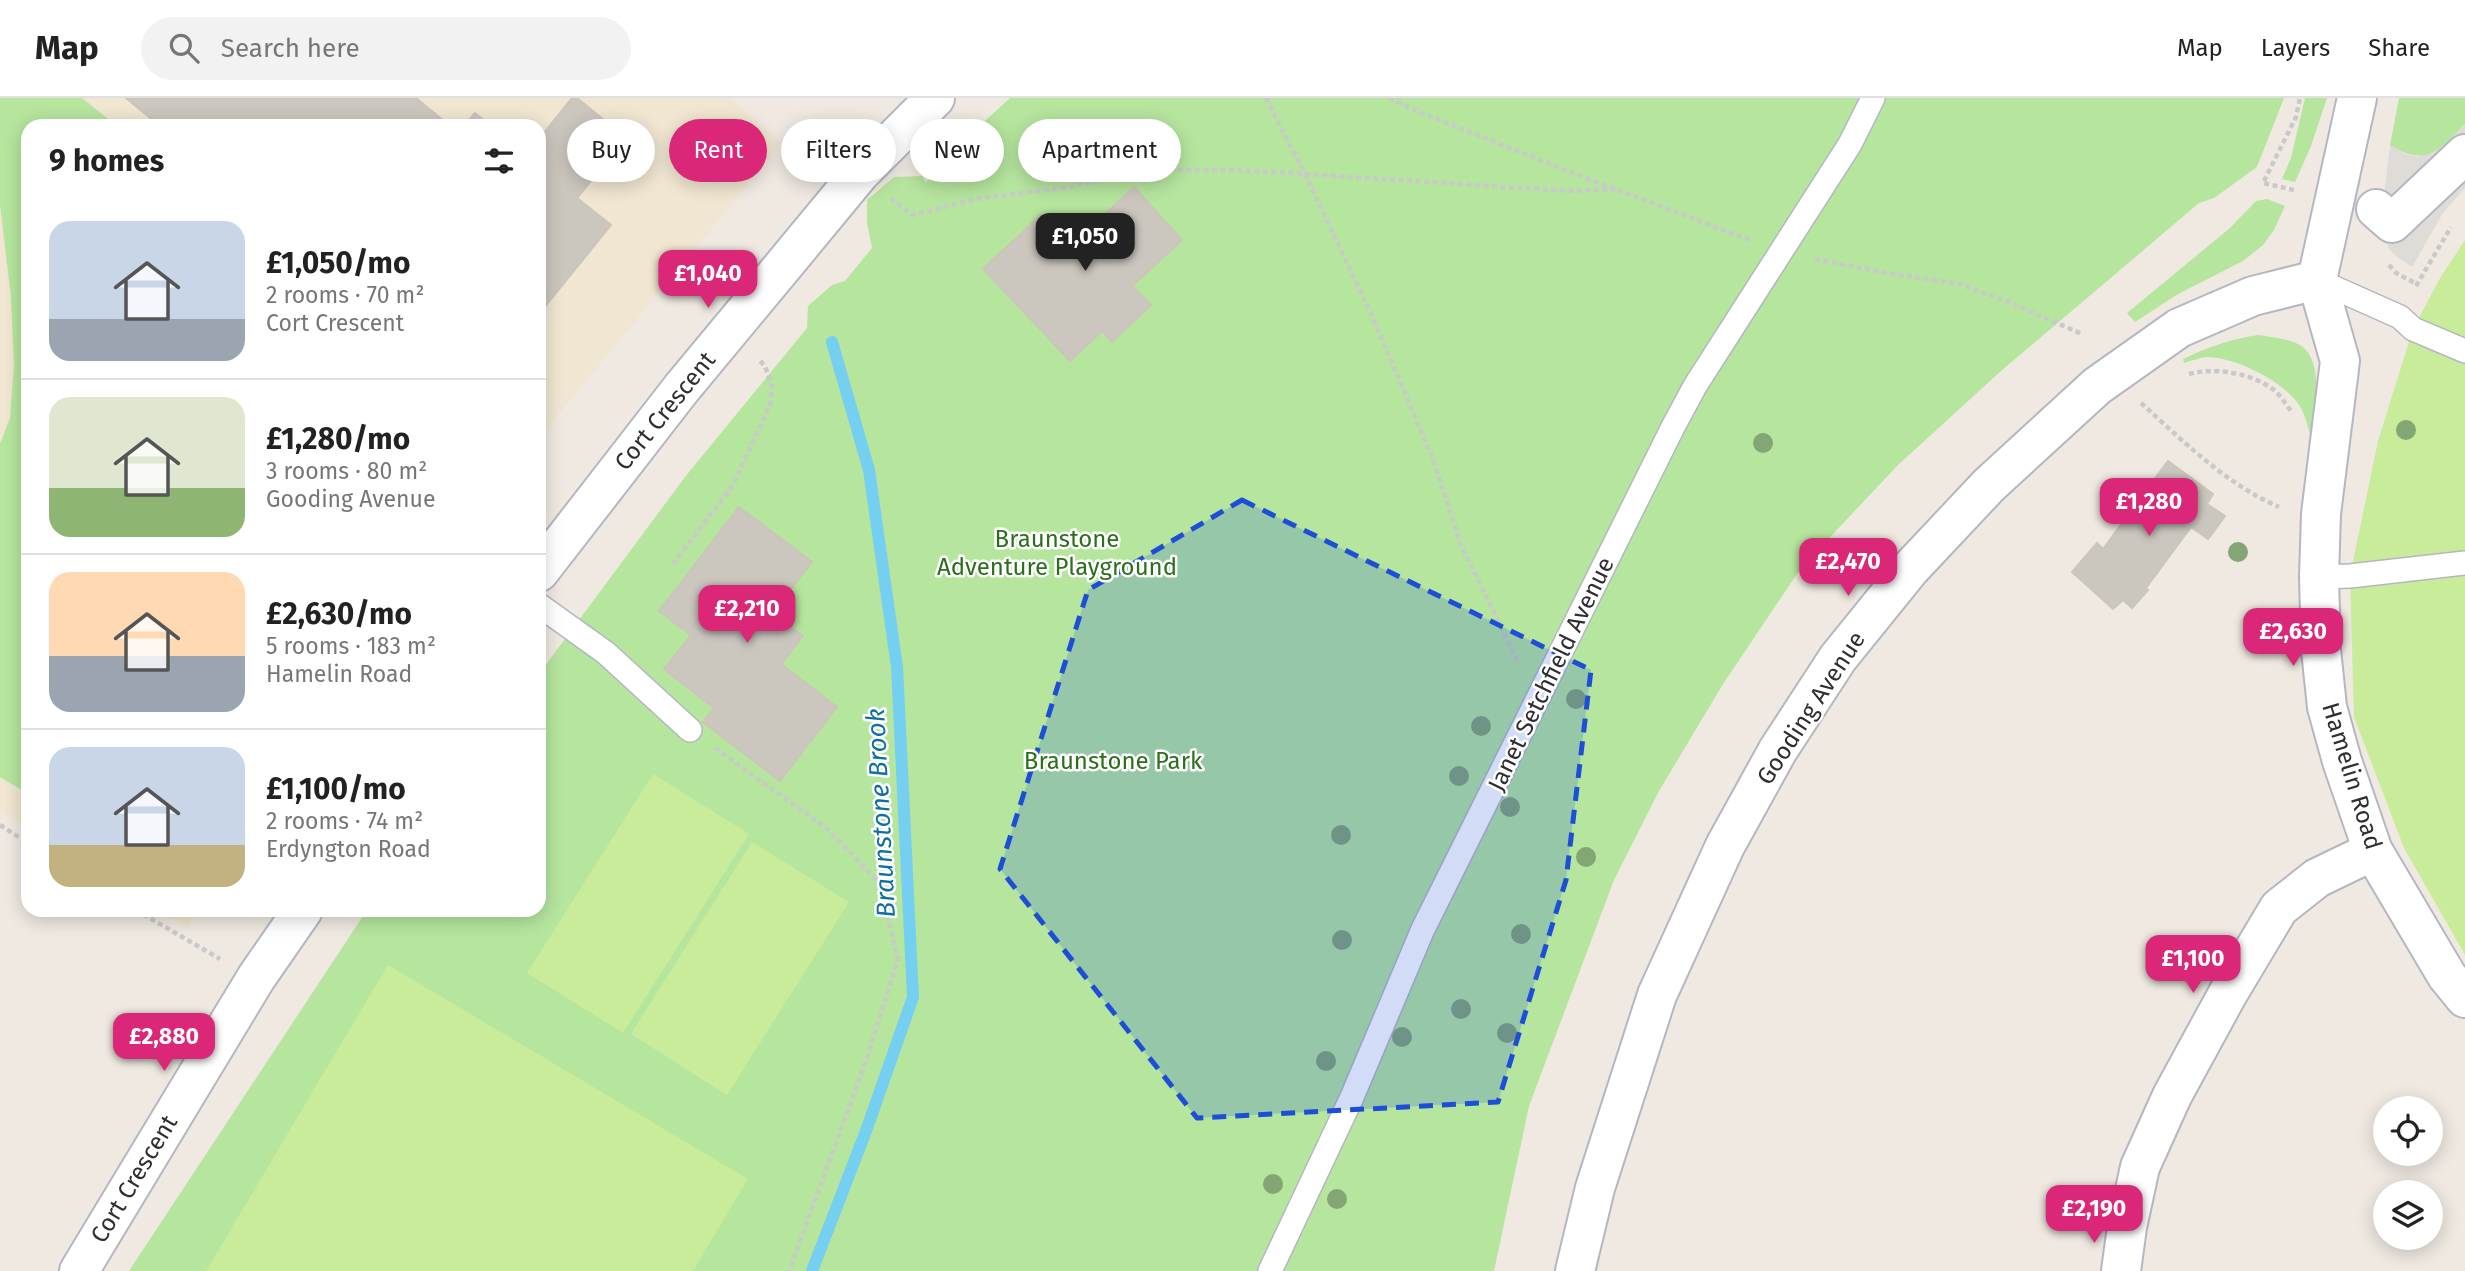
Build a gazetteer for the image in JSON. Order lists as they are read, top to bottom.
{
  "streets": {
    "street": ["Cort Crescent", "Gooding Avenue", "Hamelin Road"],
    "lane": ["Janet Setchfield Avenue"]
  },
  "crossings": [
    ["Gooding Avenue", "Hamelin Road"]
  ],
  "water": ["Braunstone Brook"],
  "parks": ["Braunstone Adventure Playground", "Braunstone Park"],
  "page": {
    "header": "Map",
    "search": "Search here",
    "nav": ["Map", "Layers", "Share"],
    "chip": [
      "Buy",
      "Rent",
      "Filters",
      "New",
      "Apartment"
    ],
    "heading": "9 homes",
    "list": [
      {
        "name": "£1,050/mo",
        "note": "2 rooms · 70 m² · Cort Crescent"
      },
      {
        "name": "£1,280/mo",
        "note": "3 rooms · 80 m² · Gooding Avenue"
      },
      {
        "name": "£2,630/mo",
        "note": "5 rooms · 183 m² · Hamelin Road"
      },
      {
        "name": "£1,100/mo",
        "note": "2 rooms · 74 m² · Erdyngton Road"
      }
    ],
    "price": [
      "£1,050",
      "£1,040",
      "£1,280",
      "£2,470",
      "£2,210",
      "£2,630",
      "£1,100",
      "£2,880",
      "£2,190"
    ]
  }
}
